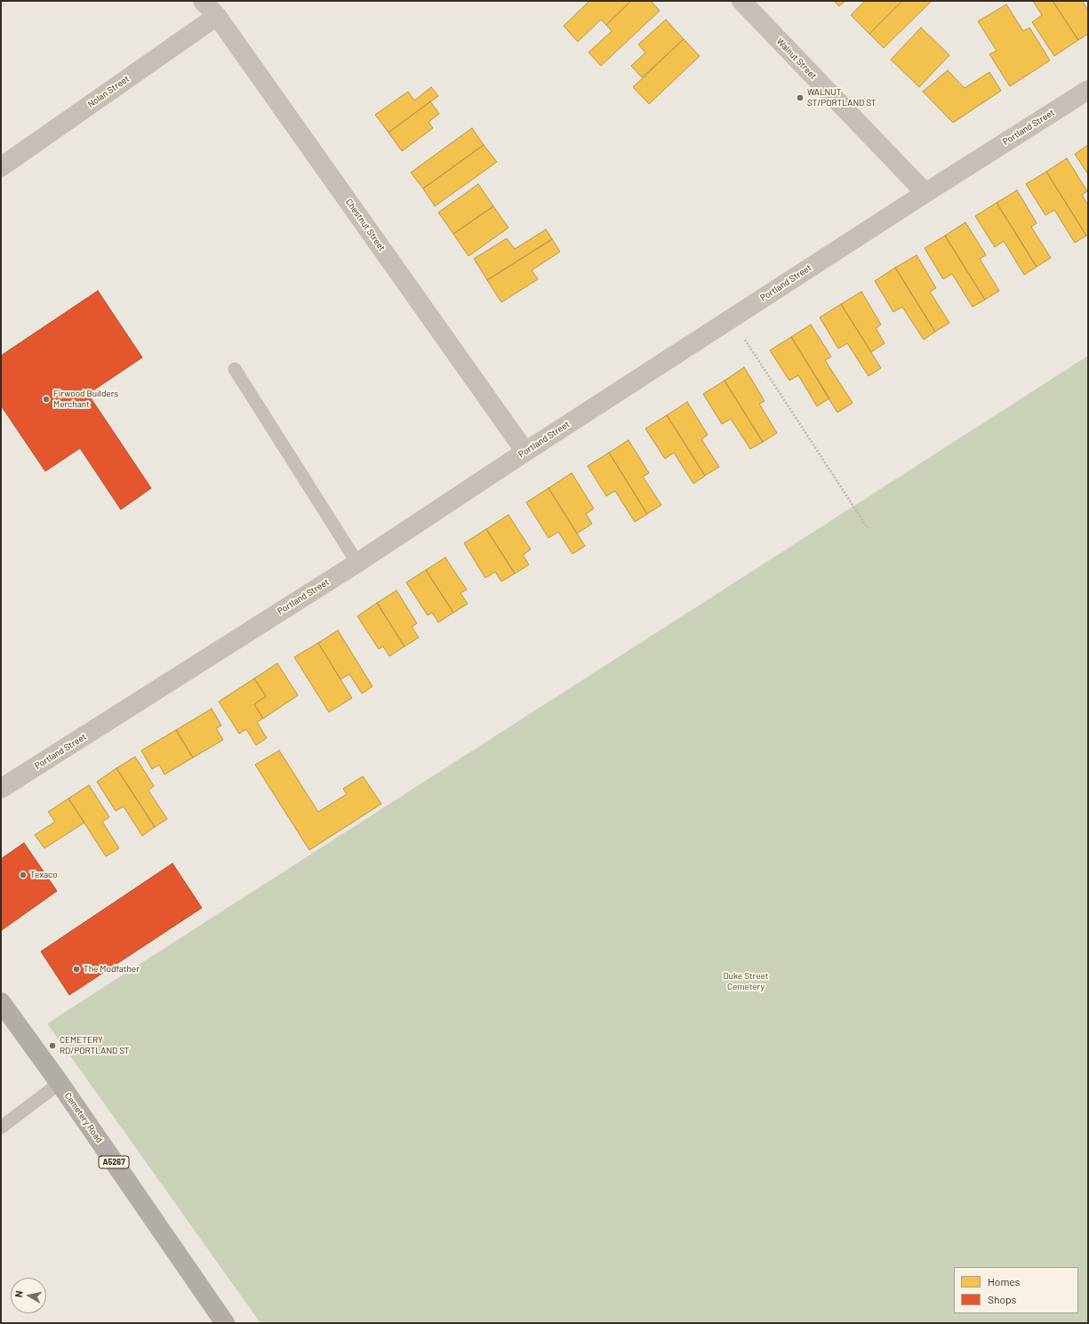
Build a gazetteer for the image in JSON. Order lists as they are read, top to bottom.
{
  "streets": {
    "main road": ["Cemetery Road", "A5267"],
    "street": [
      "Walnut Street",
      "Nolan Street",
      "Portland Street",
      "Chestnut Street"
    ]
  },
  "crossings": [
    ["Walnut Street", "Portland Street"],
    ["Nolan Street", "Chestnut Street"],
    ["Portland Street", "Chestnut Street"]
  ],
  "parks": ["Duke Street Cemetery"],
  "places": [
    "WALNUT ST/PORTLAND ST",
    "Firwood Builders Merchant",
    "Texaco",
    "The Modfather",
    "CEMETERY RD/PORTLAND ST"
  ],
  "legend": ["Homes", "Shops"],
  "north": "left"
}
